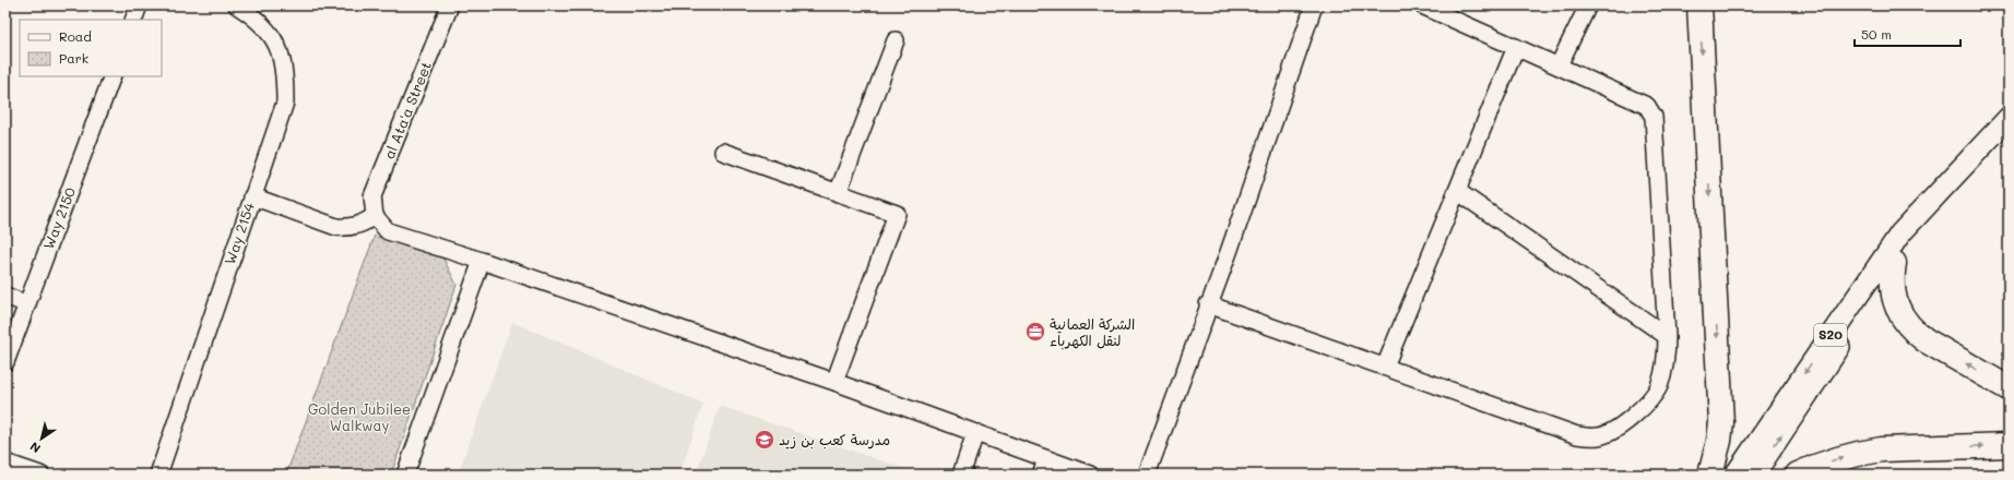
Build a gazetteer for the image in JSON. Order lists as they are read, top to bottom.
{
  "streets": {
    "main road": ["S20"],
    "street": ["al Ata'a Street", "Way 2150", "Way 2154"]
  },
  "parks": ["Golden Jubilee Walkway"],
  "places": {
    "office": ["الشرکة العمانیة لنقل الکهرباء"],
    "school or university": ["مدرسة كعب بن زيد"]
  },
  "legend": ["Road", "Park"],
  "scale_bar": "50 m",
  "north": "bottom left"
}
